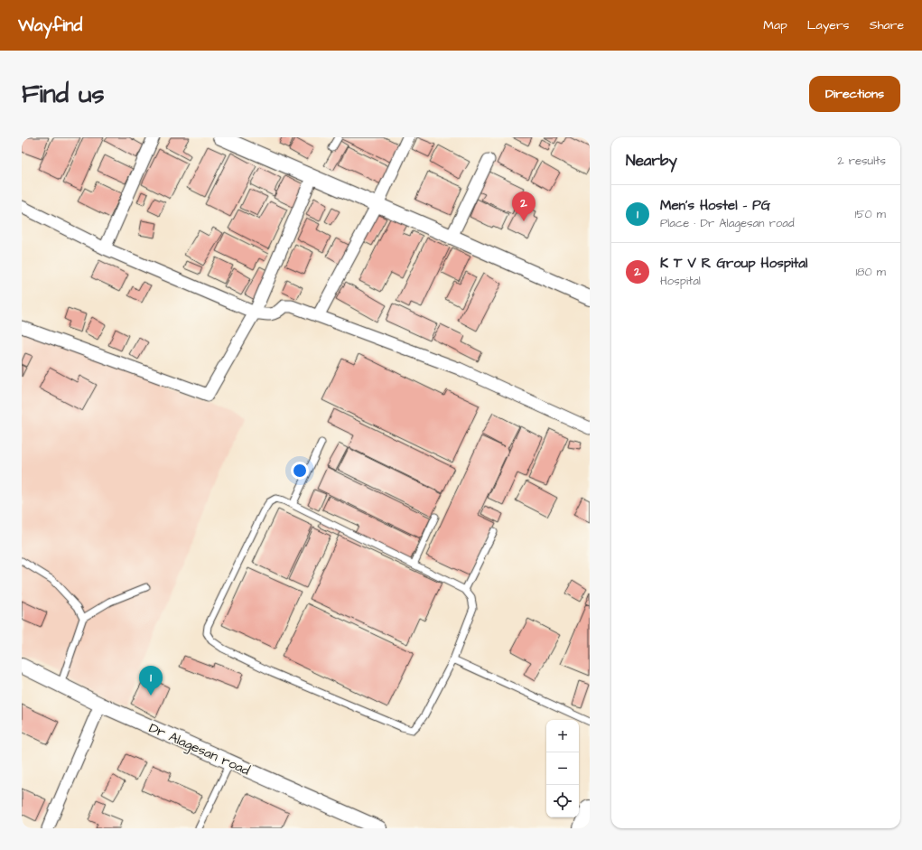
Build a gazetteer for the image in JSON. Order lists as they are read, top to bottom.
{
  "streets": {
    "street": ["Dr Alagesan road"]
  },
  "page": {
    "header": "Wayfind",
    "nav": ["Map", "Layers", "Share"],
    "buttons": "Directions",
    "title": "Find us",
    "heading": ["Nearby", "2 results"],
    "list": [
      {
        "mark": "1",
        "name": "Men's Hostel - PG",
        "note": "Place · Dr Alagesan road",
        "value": "150 m"
      },
      {
        "mark": "2",
        "name": "K T V R Group Hospital",
        "note": "Hospital",
        "value": "180 m"
      }
    ],
    "pins": ["2", "1"],
    "map_buttons": ["+", "−"]
  }
}
